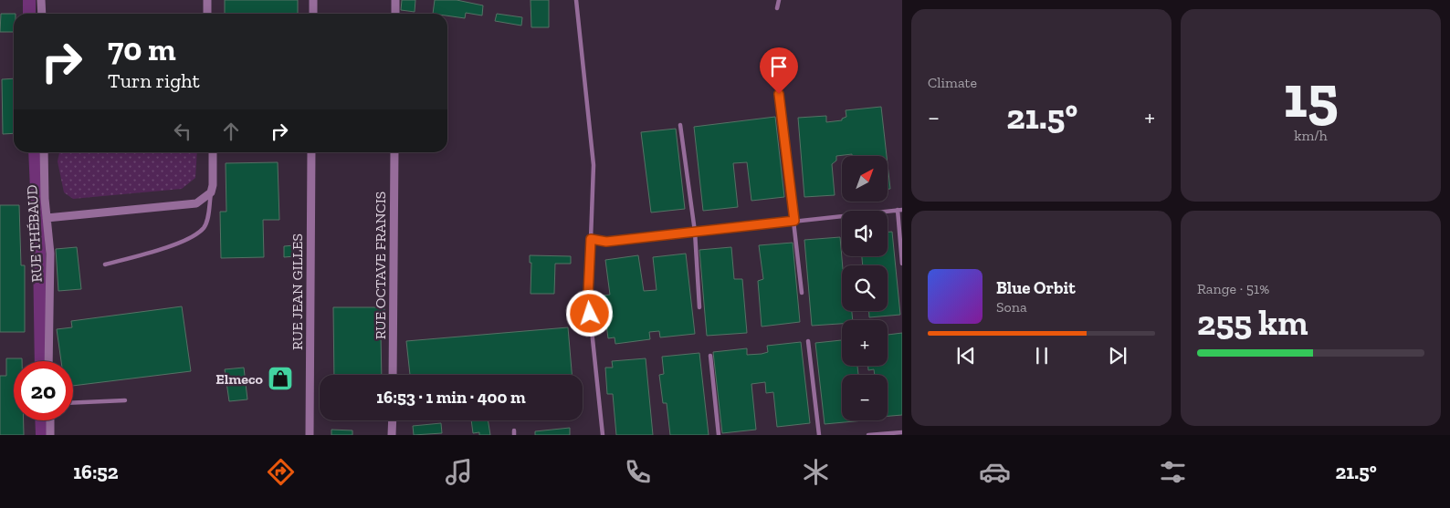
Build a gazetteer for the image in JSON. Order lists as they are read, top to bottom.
{
  "streets": {
    "street": ["RUE THÉBAUD", "RUE OCTAVE FRANCIS", "RUE JEAN GILLES"]
  },
  "places": {
    "shop": ["Elmeco"]
  },
  "north": "top right",
  "page": {
    "tile": [
      "Climate",
      ["15", "km/h"],
      ["Range · 51%", "255 km"]
    ],
    "turn": ["70 m", "Turn right"],
    "heat": ["−", "21.5°", "+"],
    "map_buttons": ["+", "−"],
    "song": ["Blue Orbit", "Sona"],
    "limit": "20",
    "trip": "16:53 · 1 min · 400 m",
    "tabs": ["16:52", "21.5°"]
  }
}
